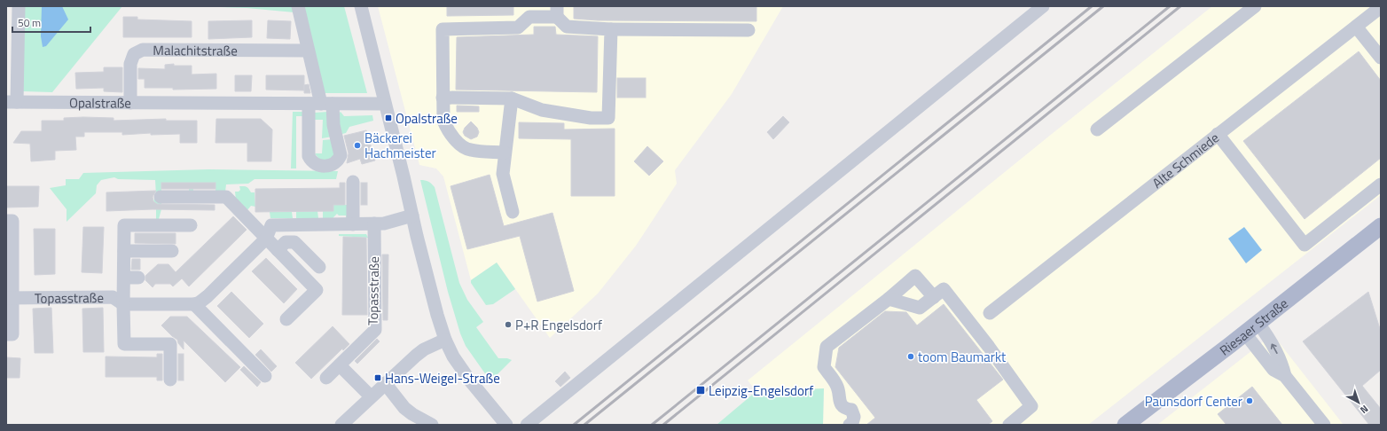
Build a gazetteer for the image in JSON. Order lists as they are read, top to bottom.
{
  "streets": {
    "main road": ["Riesaer Straße"],
    "street": [
      "Malachitstraße",
      "Opalstraße",
      "Alte Schmiede",
      "Topasstraße"
    ]
  },
  "crossings": [
    ["Malachitstraße", "Opalstraße"]
  ],
  "places": {
    "transit": ["Opalstraße", "Hans-Weigel-Straße", "Leipzig-Engelsdorf"],
    "other": [
      "Bäckerei Hachmeister",
      "P+R Engelsdorf",
      "toom Baumarkt",
      "Paunsdorf Center"
    ]
  },
  "scale_bar": "50 m",
  "north": "bottom right"
}
